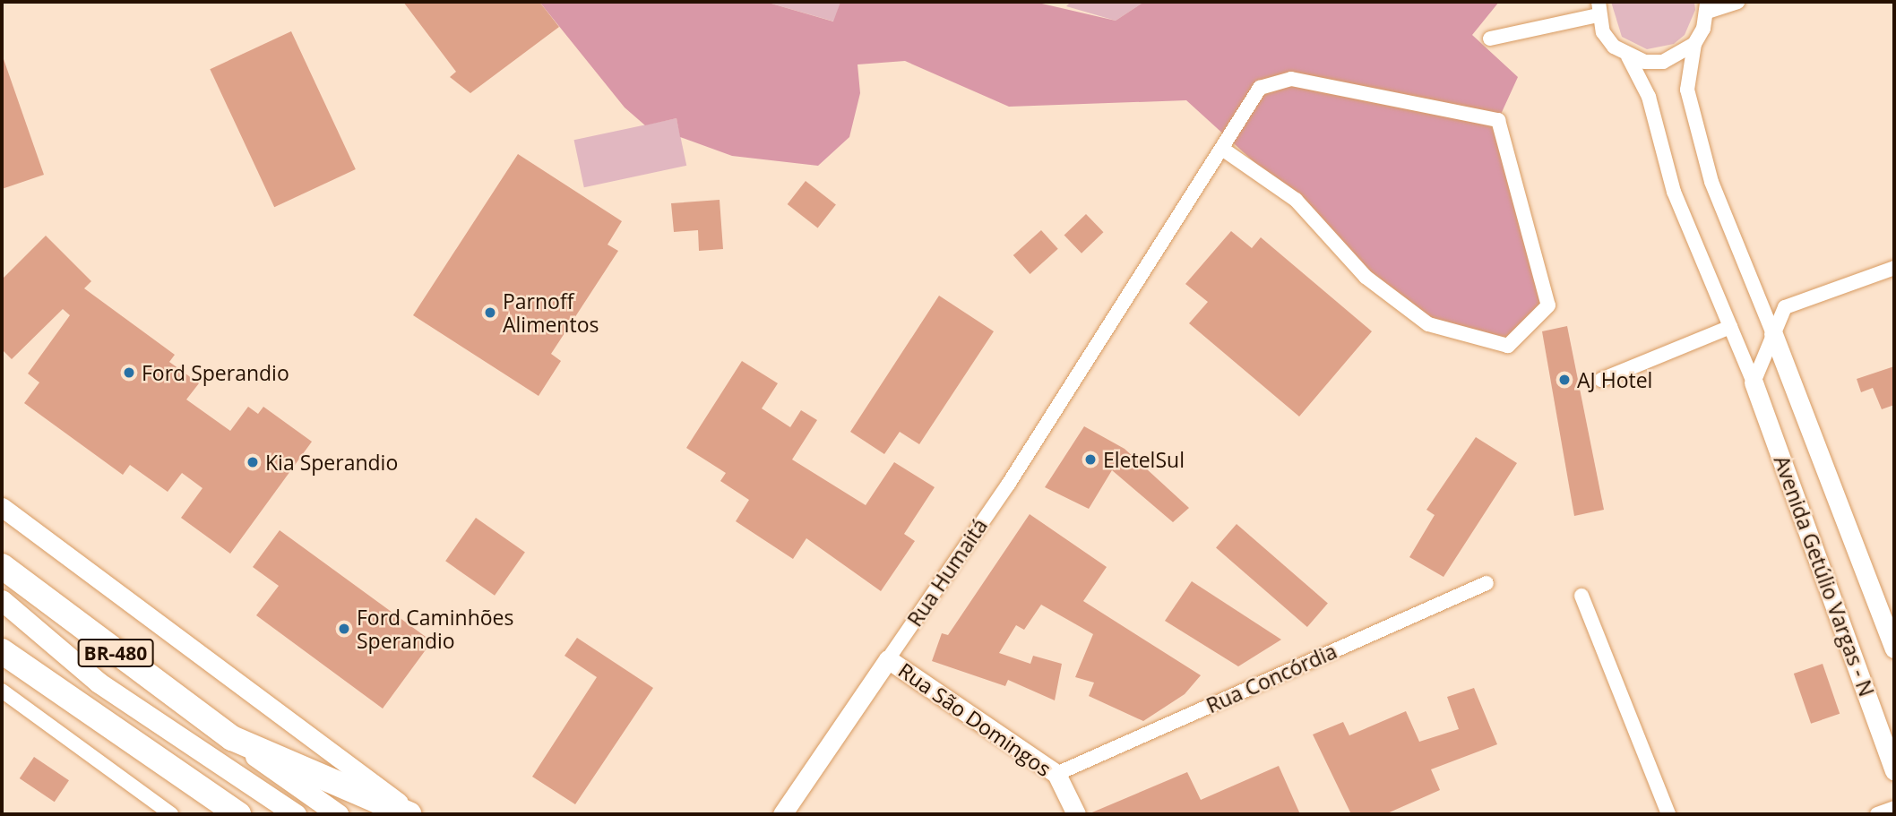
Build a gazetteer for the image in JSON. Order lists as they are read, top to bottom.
{
  "streets": {
    "highway": ["BR-480"],
    "street": [
      "Rua Humaitá",
      "Avenida Getúlio Vargas - N",
      "Rua Concórdia",
      "Rua São Domingos"
    ]
  },
  "crossings": [
    ["Rua Humaitá", "Rua São Domingos"],
    ["Rua Concórdia", "Rua São Domingos"]
  ],
  "places": [
    "Parnoff Alimentos",
    "Ford Sperandio",
    "AJ Hotel",
    "EletelSul",
    "Kia Sperandio",
    "Ford Caminhões Sperandio"
  ]
}
